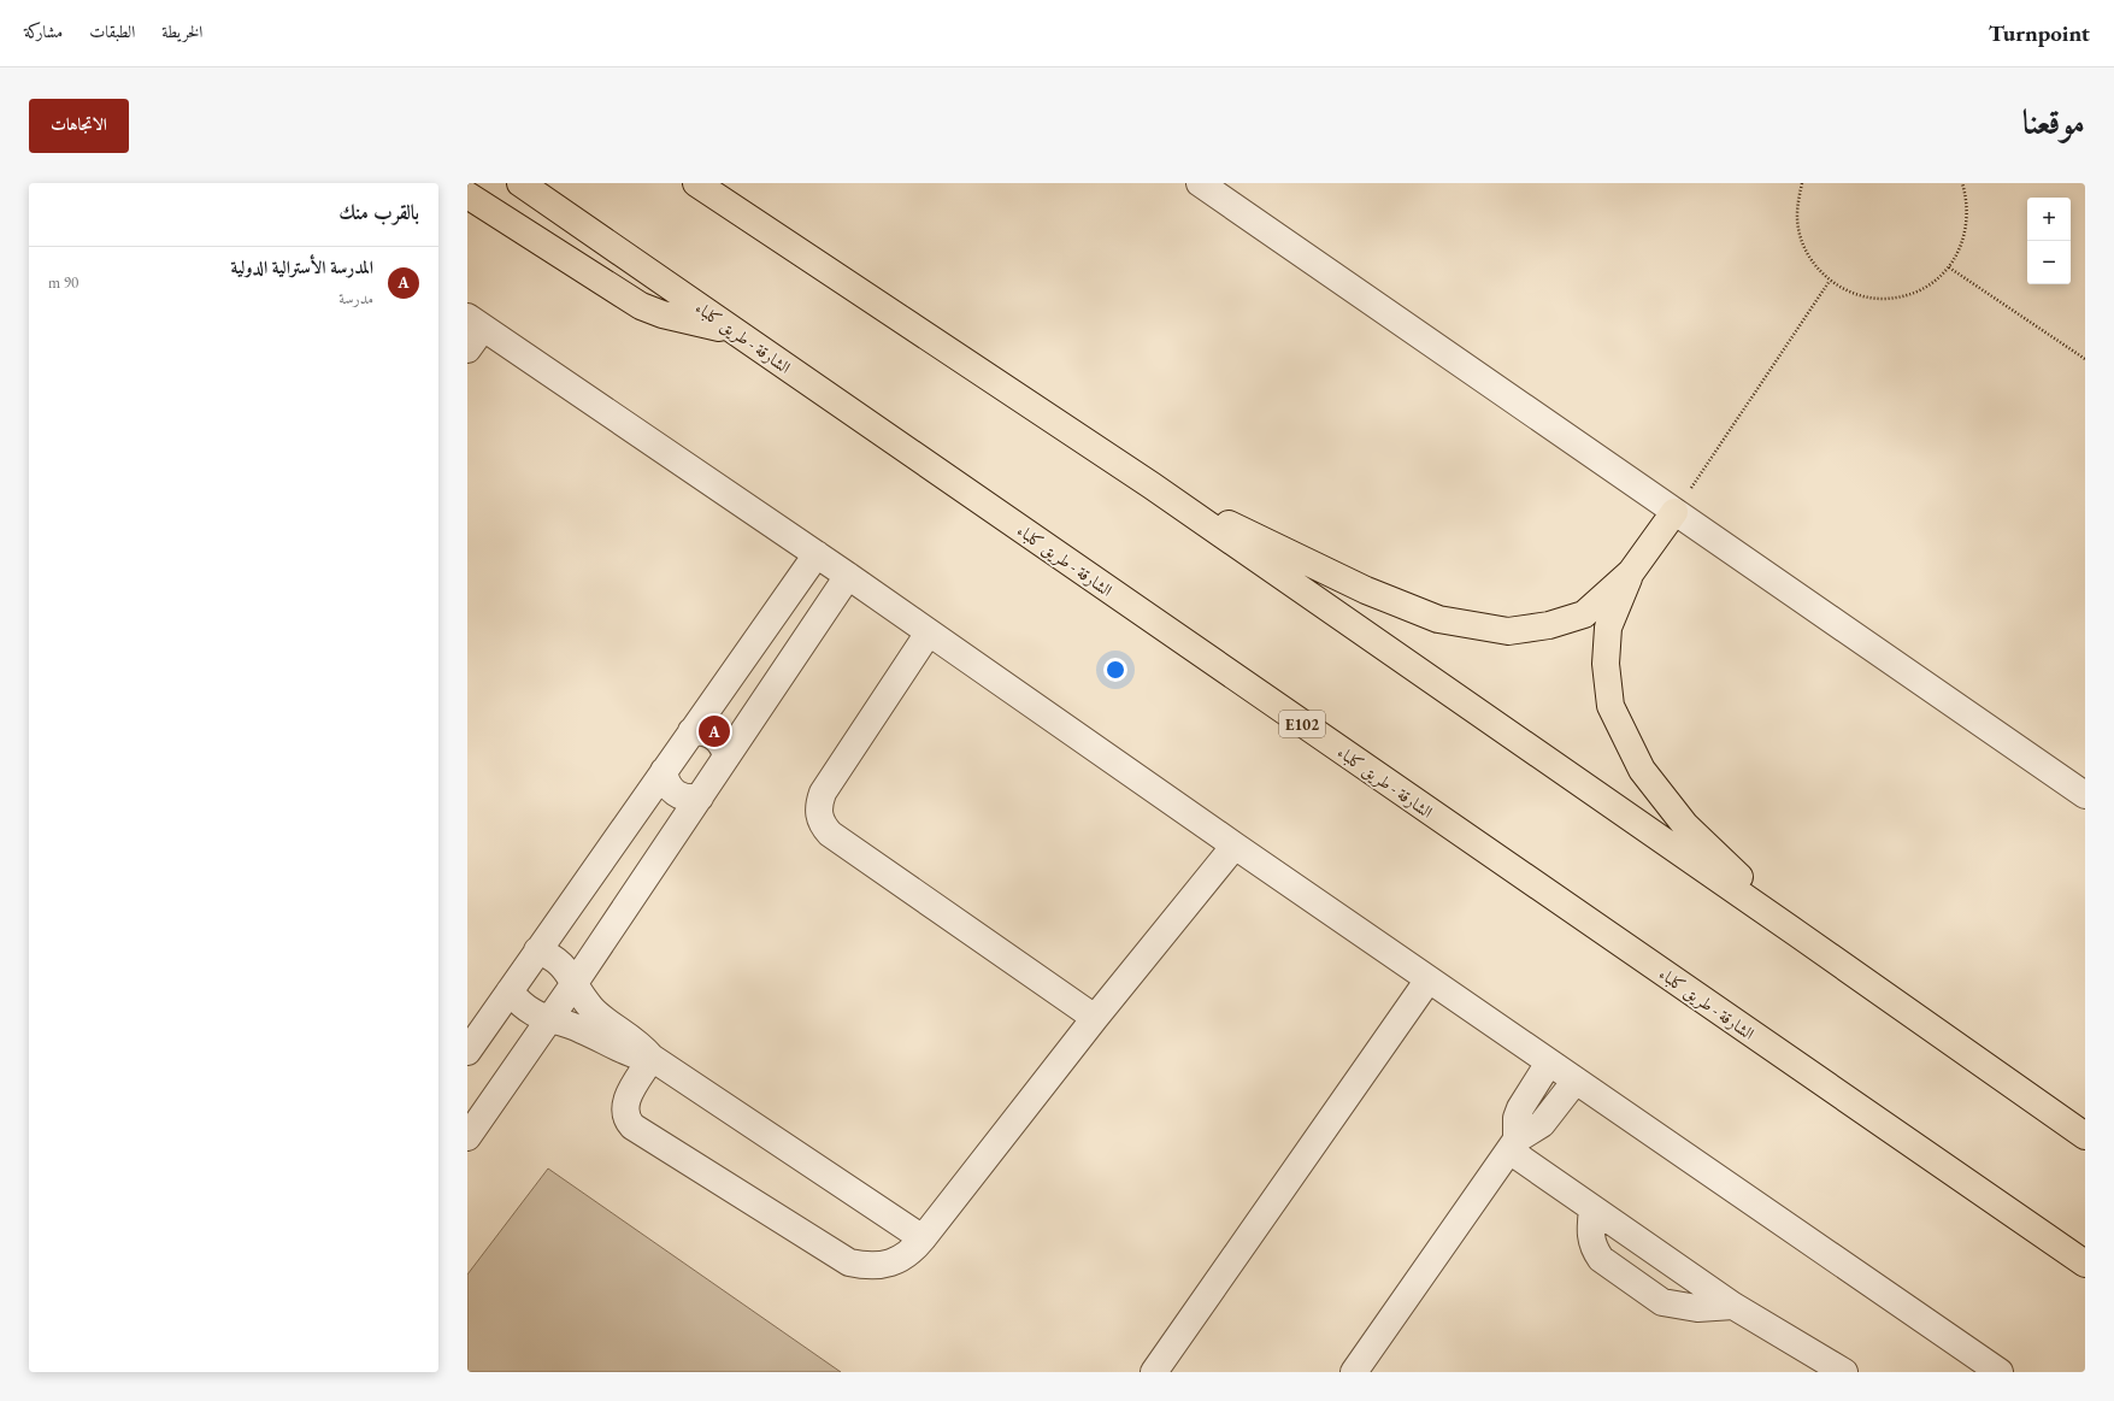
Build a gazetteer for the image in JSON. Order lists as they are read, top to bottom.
{
  "streets": {
    "highway": ["الشارقة - طريق كلباء", "E102"]
  },
  "page": {
    "header": "Turnpoint",
    "nav": ["الخريطة", "الطبقات", "مشاركة"],
    "title": "موقعنا",
    "buttons": "الاتجاهات",
    "heading": "بالقرب منك",
    "map_buttons": ["+", "−"],
    "list": [
      {
        "mark": "A",
        "name": "المدرسة الأسترالية الدولية",
        "note": "مدرسة",
        "value": "90 m"
      }
    ],
    "pins": "A"
  }
}
